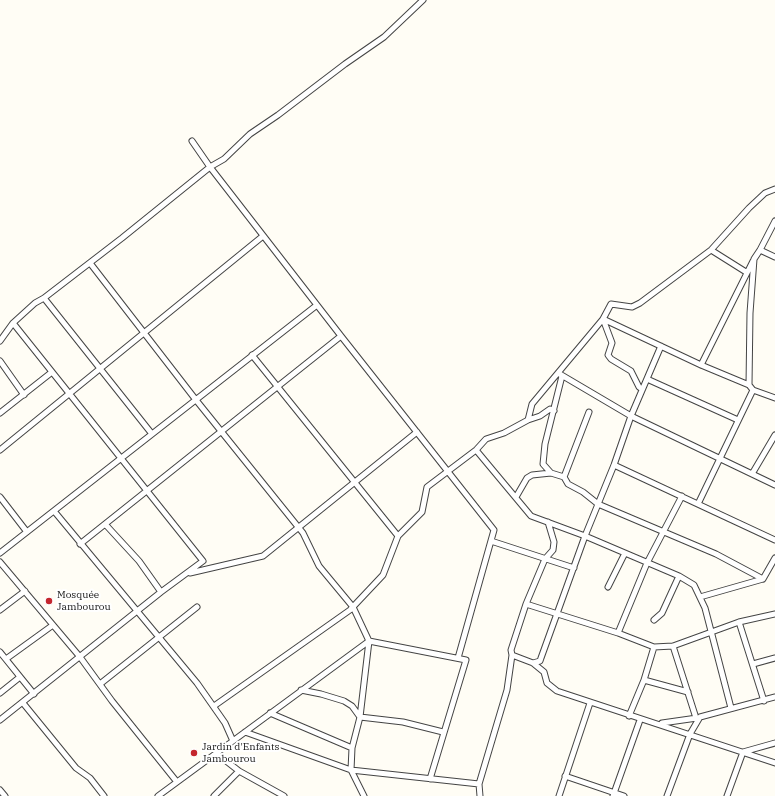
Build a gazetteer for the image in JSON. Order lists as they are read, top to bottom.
{
  "places": ["Mosquée Jambourou", "Jardin d'Enfants Jambourou"]
}
